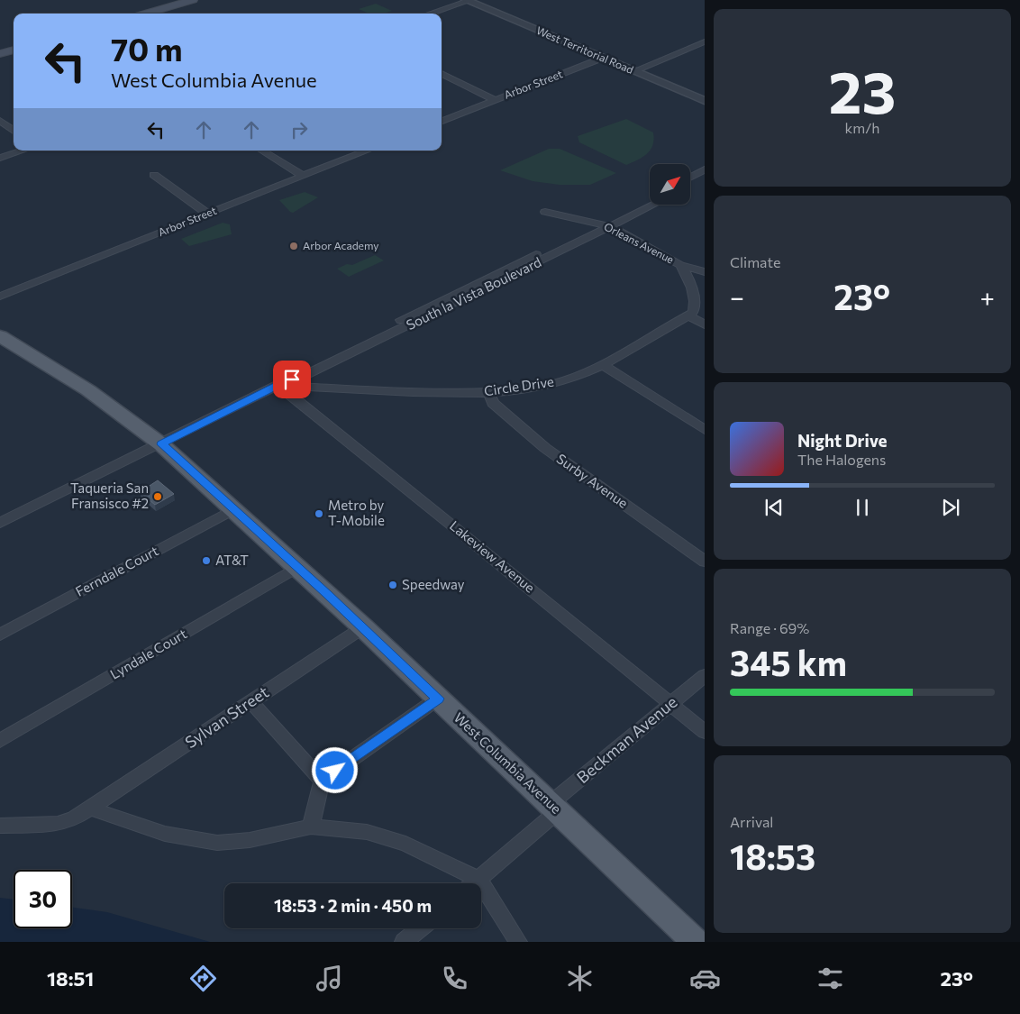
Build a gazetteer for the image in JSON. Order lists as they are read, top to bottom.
{
  "streets": {
    "main road": ["West Columbia Avenue"],
    "street": [
      "West Territorial Road",
      "Arbor Street",
      "Orleans Avenue",
      "South la Vista Boulevard",
      "Circle Drive",
      "Surby Avenue",
      "Lakeview Avenue",
      "Ferndale Court",
      "Lyndale Court",
      "Sylvan Street",
      "Beckman Avenue"
    ]
  },
  "crossings": [
    ["West Territorial Road", "Arbor Street"],
    ["Orleans Avenue", "South la Vista Boulevard"],
    ["South la Vista Boulevard", "Circle Drive"],
    ["South la Vista Boulevard", "Lakeview Avenue"],
    ["South la Vista Boulevard", "West Columbia Avenue"],
    ["Circle Drive", "Surby Avenue"],
    ["Circle Drive", "Lakeview Avenue"],
    ["Lakeview Avenue", "Beckman Avenue"],
    ["Ferndale Court", "West Columbia Avenue"],
    ["Lyndale Court", "West Columbia Avenue"],
    ["Sylvan Street", "West Columbia Avenue"],
    ["Beckman Avenue", "West Columbia Avenue"]
  ],
  "places": [
    "Arbor Academy",
    "Taqueria San Fransisco #2",
    "Metro by T-Mobile",
    "AT&T",
    "Speedway"
  ],
  "north": "top right",
  "page": {
    "tile": [
      ["23", "km/h"],
      "Climate",
      ["Range · 69%", "345 km"],
      ["Arrival", "18:53"]
    ],
    "turn": ["70 m", "West Columbia Avenue"],
    "heat": ["−", "23°", "+"],
    "song": ["Night Drive", "The Halogens"],
    "limit": "30",
    "trip": "18:53 · 2 min · 450 m",
    "tabs": ["18:51", "23°"]
  }
}
